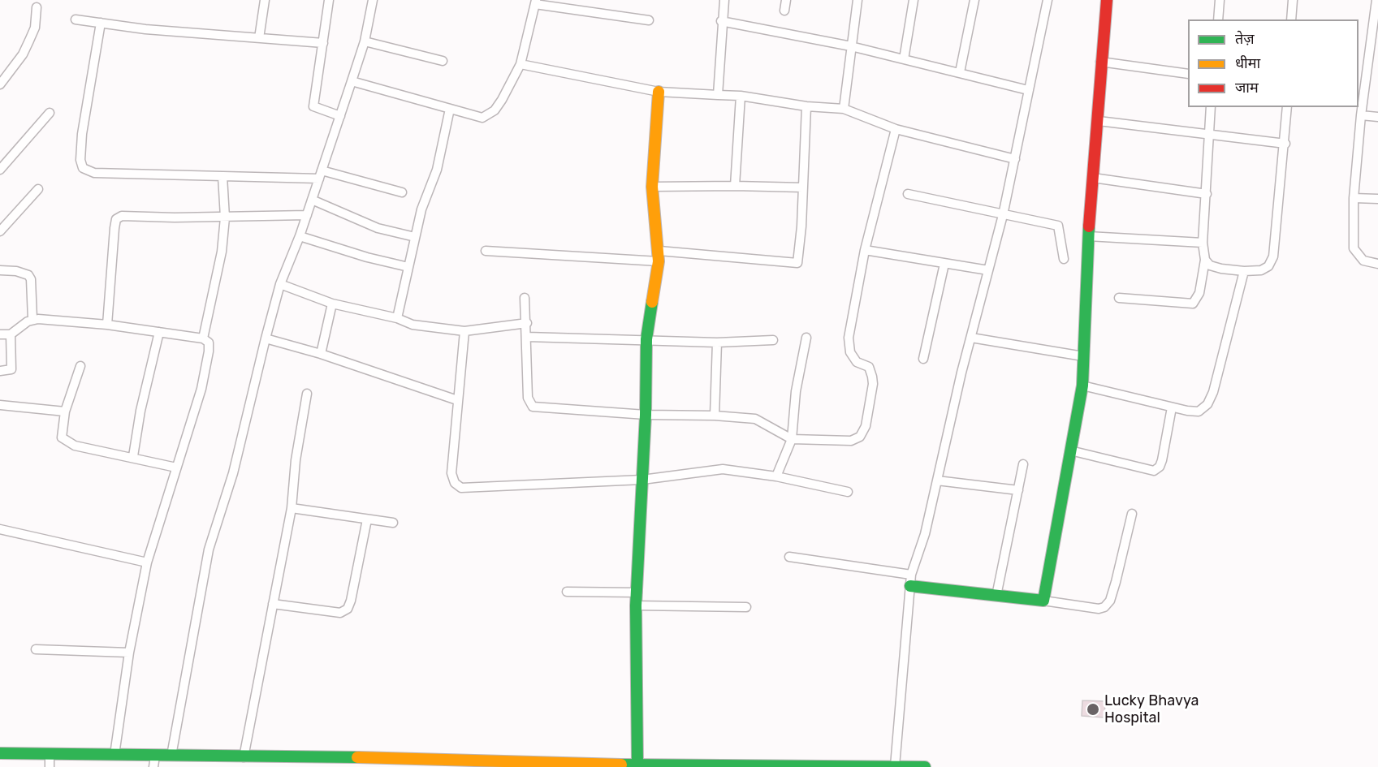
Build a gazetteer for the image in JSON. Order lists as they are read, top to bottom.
{
  "places": ["Lucky Bhavya Hospital"],
  "legend": ["तेज़", "धीमा", "जाम"]
}
